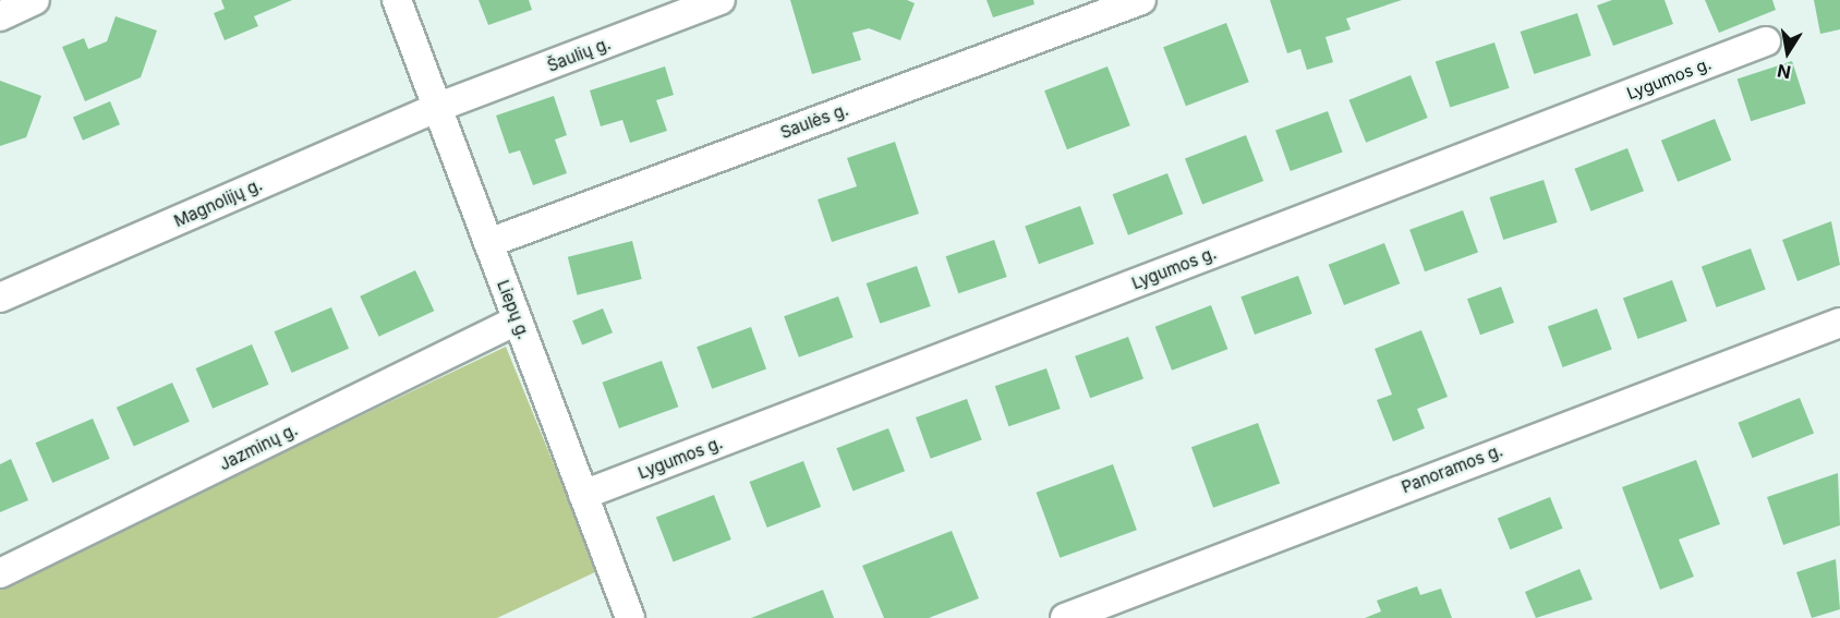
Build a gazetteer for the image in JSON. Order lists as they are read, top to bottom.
{
  "streets": {
    "street": [
      "Šaulių g.",
      "Lygumos g.",
      "Saulės g.",
      "Magnolijų g.",
      "Liepų g.",
      "Jazminų g.",
      "Panoramos g."
    ]
  },
  "crossings": [
    ["Šaulių g.", "Magnolijų g."],
    ["Šaulių g.", "Liepų g."],
    ["Lygumos g.", "Liepų g."],
    ["Saulės g.", "Liepų g."],
    ["Magnolijų g.", "Liepų g."],
    ["Liepų g.", "Jazminų g."]
  ],
  "north": "bottom"
}
